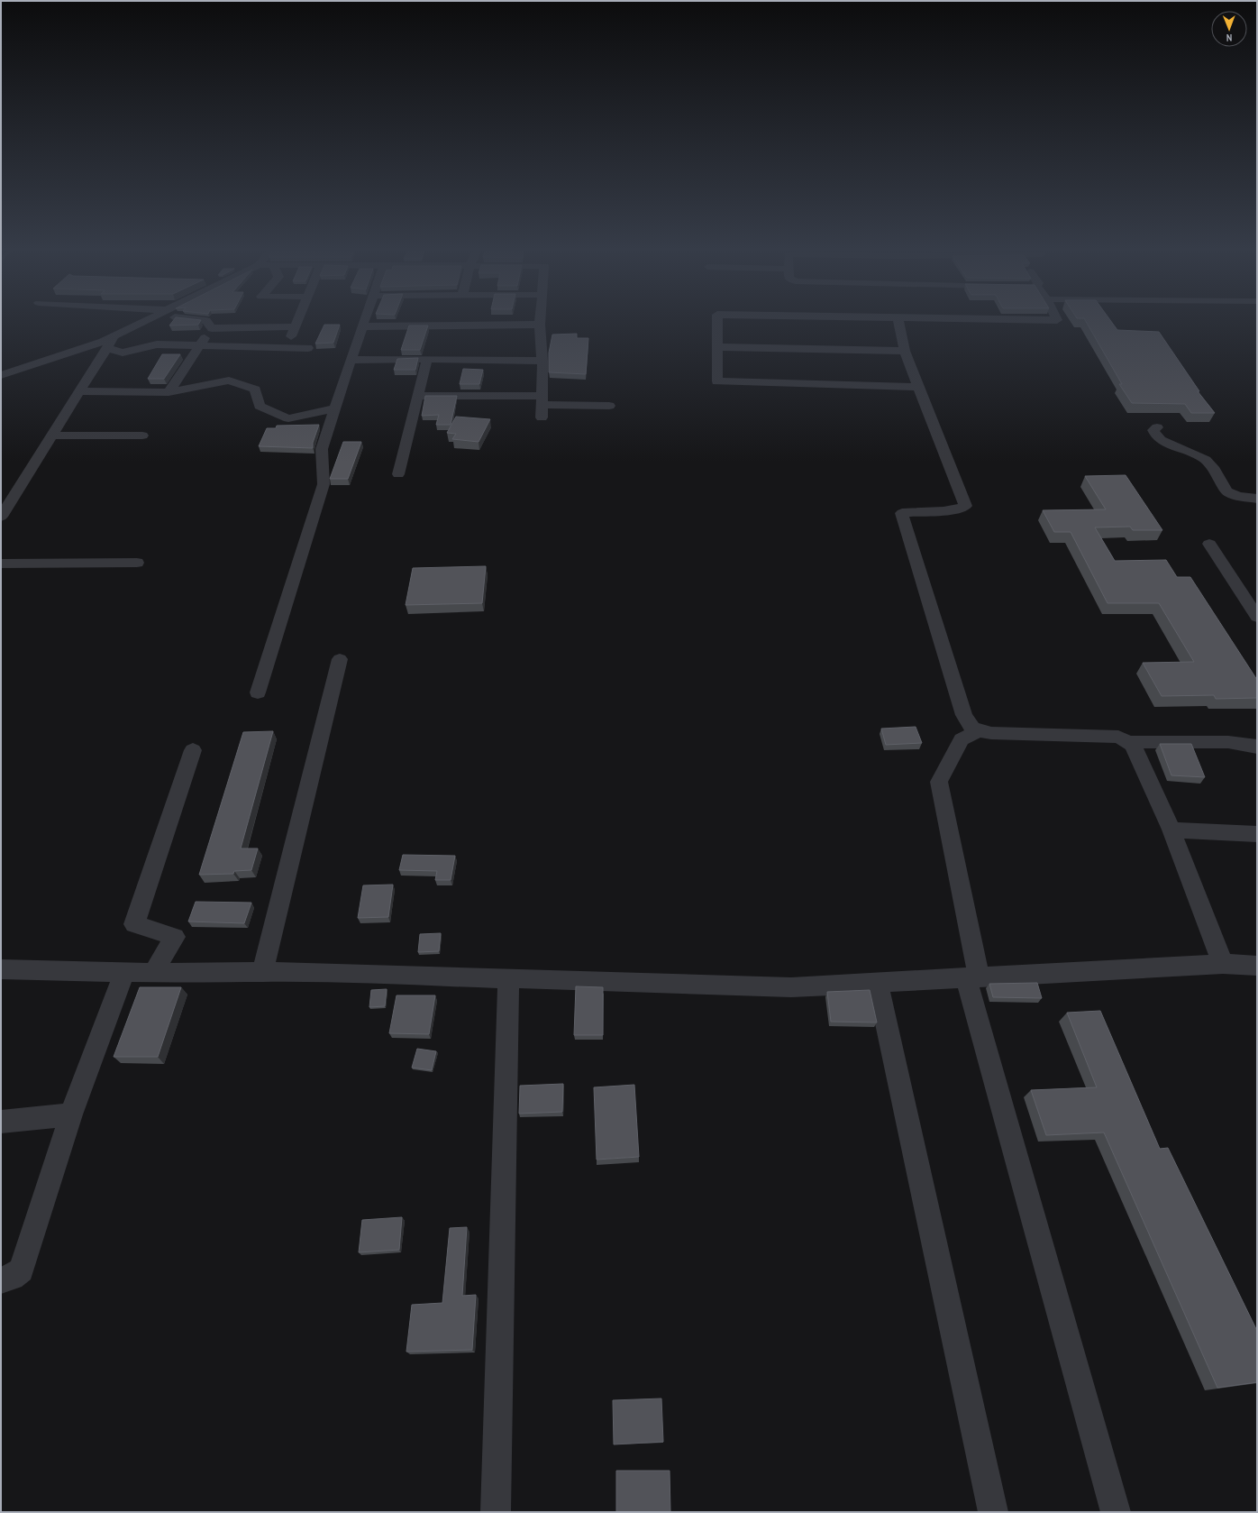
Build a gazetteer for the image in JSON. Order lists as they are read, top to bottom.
{
  "north": "bottom"
}
